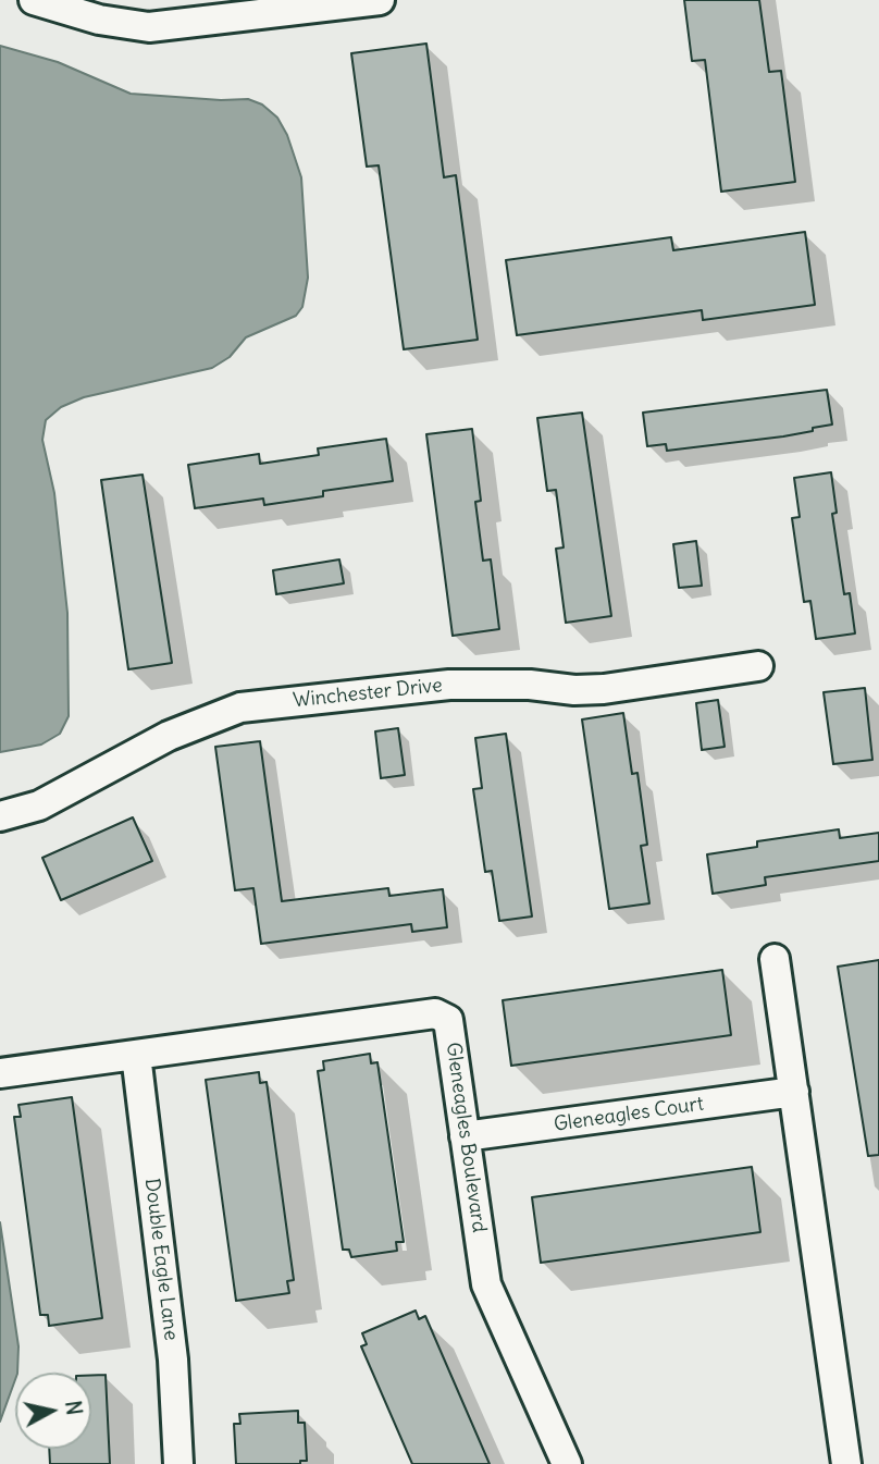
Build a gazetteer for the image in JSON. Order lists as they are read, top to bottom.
{
  "streets": {
    "street": [
      "Winchester Drive",
      "Gleneagles Court",
      "Gleneagles Boulevard",
      "Double Eagle Lane"
    ]
  },
  "crossings": [
    ["Gleneagles Court", "Gleneagles Boulevard"],
    ["Gleneagles Boulevard", "Double Eagle Lane"]
  ],
  "north": "right"
}
